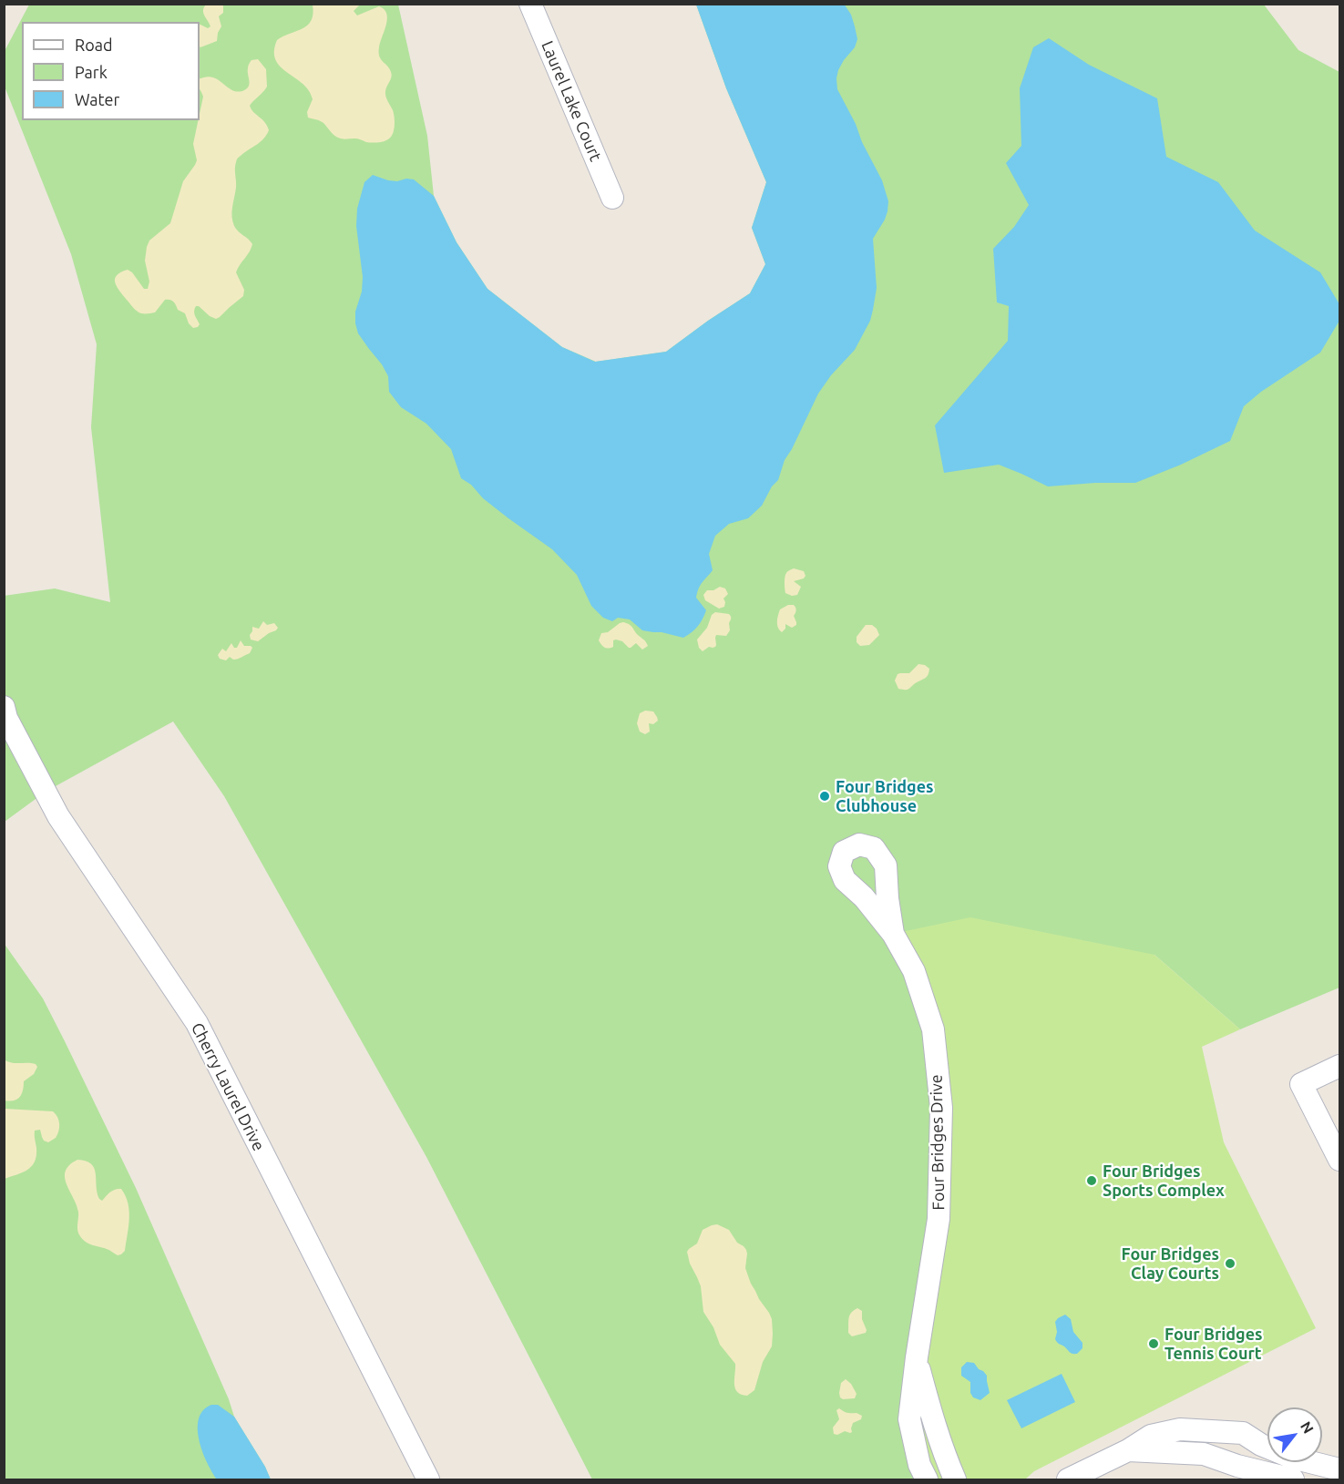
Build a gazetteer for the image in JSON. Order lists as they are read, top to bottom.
{
  "streets": {
    "street": ["Laurel Lake Court", "Cherry Laurel Drive", "Four Bridges Drive"]
  },
  "places": [
    "Four Bridges Clubhouse",
    "Four Bridges Sports Complex",
    "Four Bridges Clay Courts",
    "Four Bridges Tennis Court"
  ],
  "legend": ["Road", "Park", "Water"],
  "north": "top right"
}
